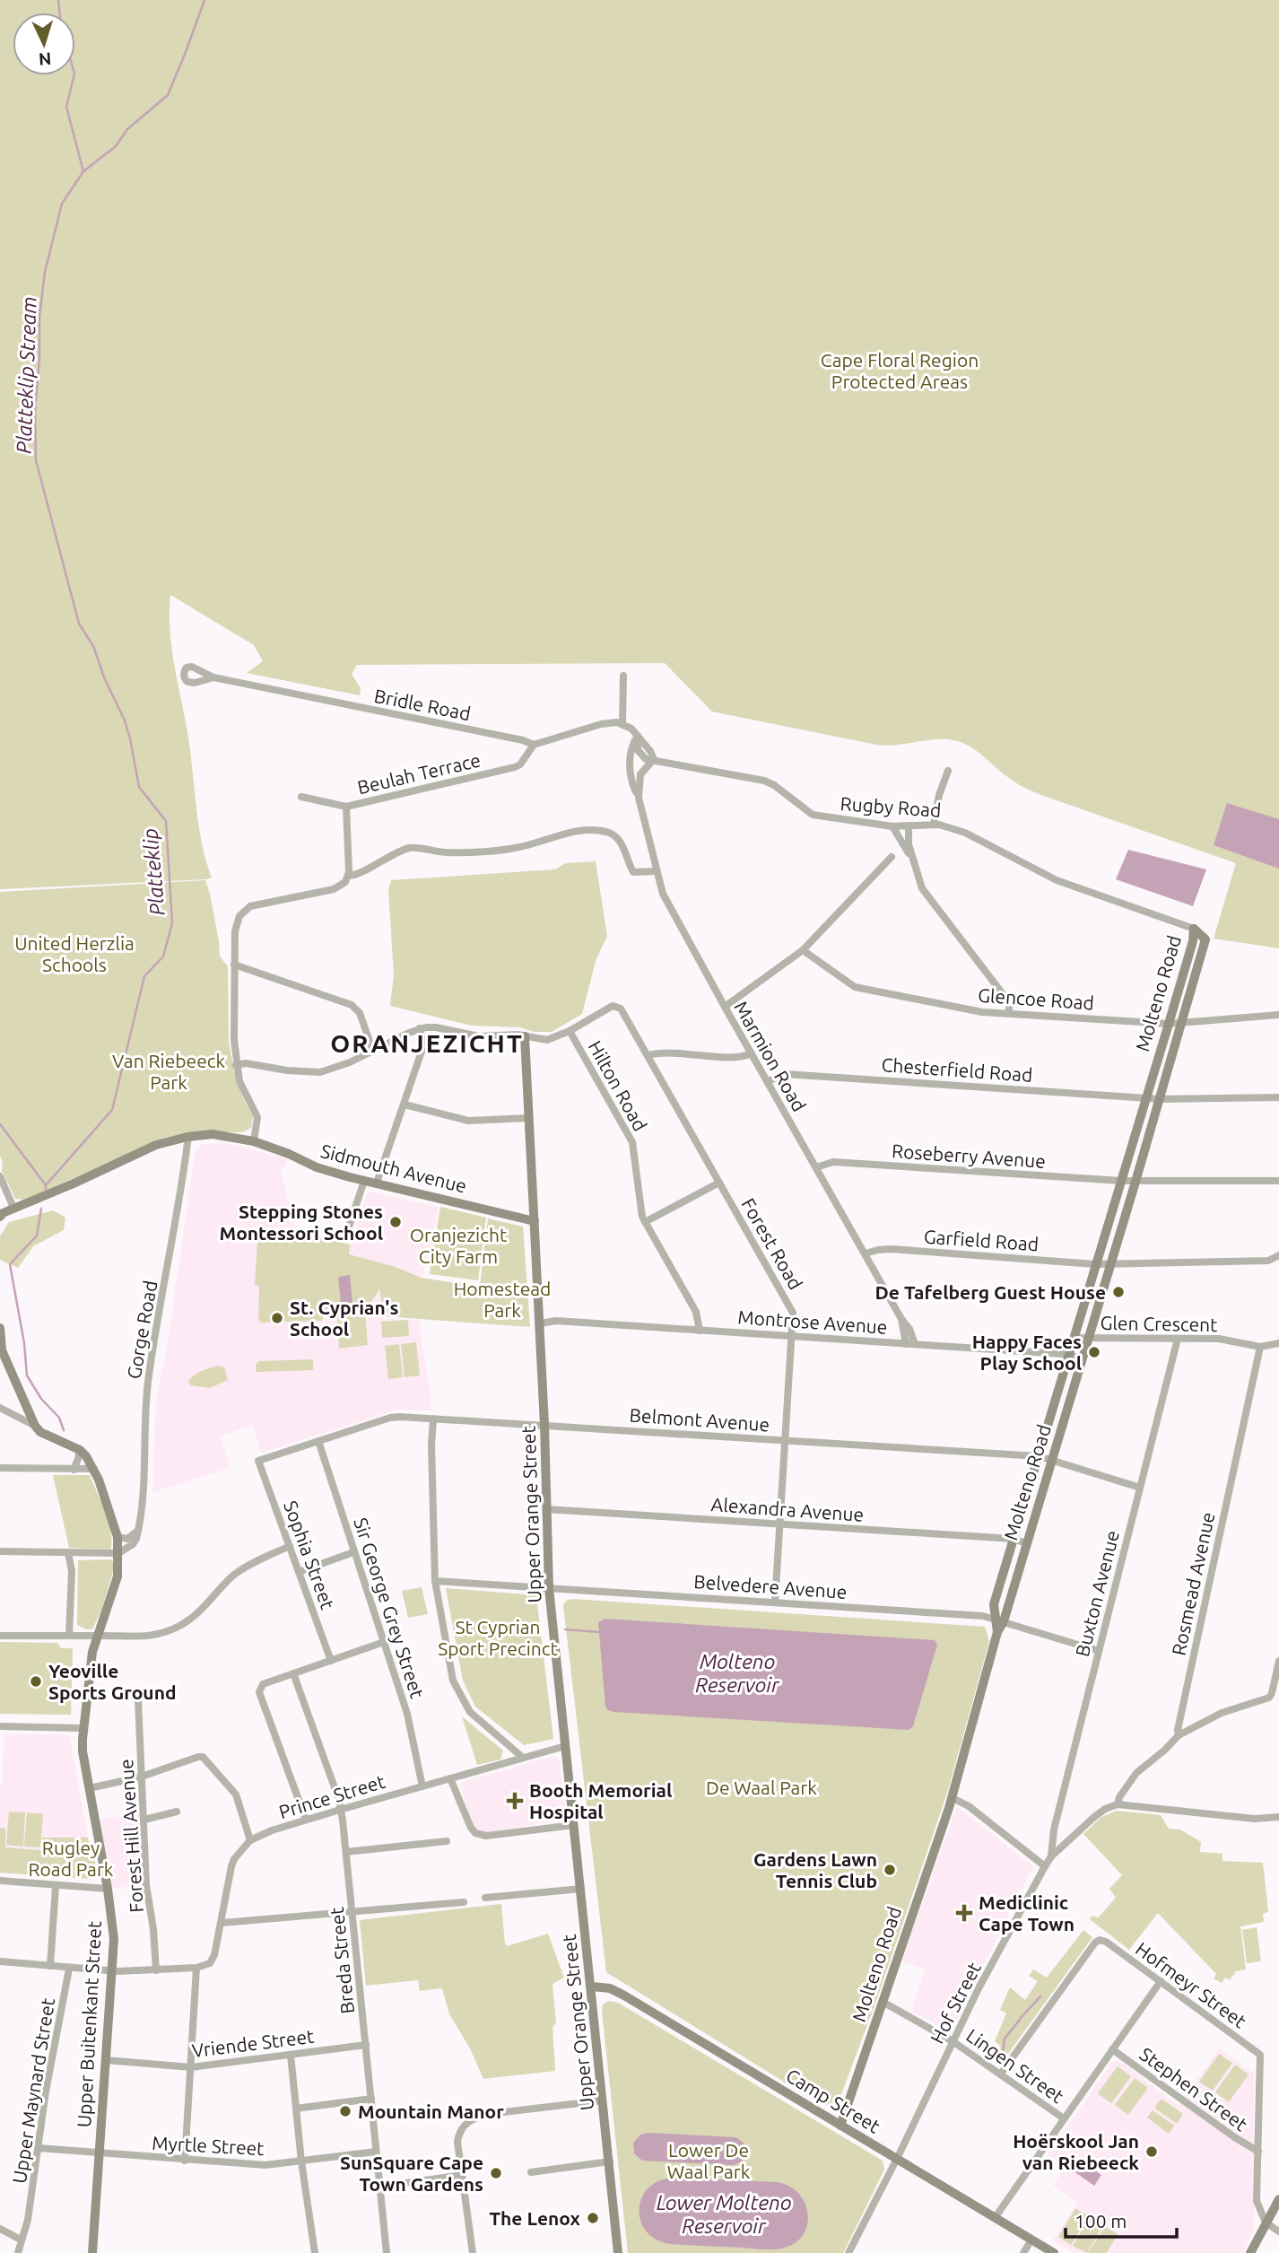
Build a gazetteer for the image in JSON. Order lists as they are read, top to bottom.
{
  "streets": {
    "street": [
      "Bridle Road",
      "Beulah Terrace",
      "Rugby Road",
      "Molteno Road",
      "Glencoe Road",
      "Marmion Road",
      "Chesterfield Road",
      "Hilton Road",
      "Roseberry Avenue",
      "Sidmouth Avenue",
      "Garfield Road",
      "Forest Road",
      "Montrose Avenue",
      "Glen Crescent",
      "Gorge Road",
      "Belmont Avenue",
      "Alexandra Avenue",
      "Upper Orange Street",
      "Sophia Street",
      "Rosmead Avenue",
      "Belvedere Avenue",
      "Buxton Avenue",
      "Sir George Grey Street",
      "Prince Street",
      "Forest Hill Avenue",
      "Breda Street",
      "Hofmeyr Street",
      "Hof Street",
      "Upper Buitenkant Street",
      "Vriende Street",
      "Lingen Street",
      "Stephen Street",
      "Upper Maynard Street",
      "Camp Street",
      "Myrtle Street"
    ]
  },
  "crossings": [
    ["Bridle Road", "Beulah Terrace"],
    ["Rugby Road", "Molteno Road"],
    ["Rugby Road", "Marmion Road"],
    ["Molteno Road", "Glencoe Road"],
    ["Molteno Road", "Chesterfield Road"],
    ["Molteno Road", "Roseberry Avenue"],
    ["Molteno Road", "Garfield Road"],
    ["Molteno Road", "Montrose Avenue"],
    ["Molteno Road", "Glen Crescent"],
    ["Molteno Road", "Belmont Avenue"],
    ["Molteno Road", "Alexandra Avenue"],
    ["Molteno Road", "Belvedere Avenue"],
    ["Molteno Road", "Lingen Street"],
    ["Molteno Road", "Camp Street"],
    ["Marmion Road", "Chesterfield Road"],
    ["Marmion Road", "Roseberry Avenue"],
    ["Marmion Road", "Garfield Road"],
    ["Marmion Road", "Montrose Avenue"],
    ["Hilton Road", "Forest Road"],
    ["Hilton Road", "Montrose Avenue"],
    ["Sidmouth Avenue", "Gorge Road"],
    ["Sidmouth Avenue", "Upper Orange Street"],
    ["Forest Road", "Montrose Avenue"],
    ["Forest Road", "Belmont Avenue"],
    ["Forest Road", "Alexandra Avenue"],
    ["Forest Road", "Belvedere Avenue"],
    ["Montrose Avenue", "Upper Orange Street"],
    ["Glen Crescent", "Rosmead Avenue"],
    ["Glen Crescent", "Buxton Avenue"],
    ["Belmont Avenue", "Upper Orange Street"],
    ["Belmont Avenue", "Sophia Street"],
    ["Belmont Avenue", "Buxton Avenue"],
    ["Belmont Avenue", "Sir George Grey Street"],
    ["Alexandra Avenue", "Upper Orange Street"],
    ["Upper Orange Street", "Belvedere Avenue"],
    ["Upper Orange Street", "Prince Street"],
    ["Upper Orange Street", "Camp Street"],
    ["Belvedere Avenue", "Buxton Avenue"],
    ["Buxton Avenue", "Hof Street"],
    ["Sir George Grey Street", "Prince Street"],
    ["Prince Street", "Breda Street"],
    ["Breda Street", "Vriende Street"],
    ["Breda Street", "Myrtle Street"],
    ["Hofmeyr Street", "Lingen Street"],
    ["Hofmeyr Street", "Stephen Street"],
    ["Hof Street", "Lingen Street"],
    ["Hof Street", "Camp Street"],
    ["Upper Buitenkant Street", "Vriende Street"],
    ["Upper Buitenkant Street", "Myrtle Street"],
    ["Upper Maynard Street", "Myrtle Street"]
  ],
  "districts": ["ORANJEZICHT"],
  "water": [
    "Platteklip Stream",
    "Platteklip",
    "Molteno Reservoir",
    "Lower Molteno Reservoir"
  ],
  "parks": [
    "Cape Floral Region Protected Areas",
    "United Herzlia Schools",
    "Van Riebeeck Park",
    "Oranjezicht City Farm",
    "Homestead Park",
    "St Cyprian Sport Precinct",
    "De Waal Park",
    "Rugley Road Park",
    "Lower De Waal Park"
  ],
  "places": {
    "other": [
      "Stepping Stones Montessori School",
      "De Tafelberg Guest House",
      "St. Cyprian's School",
      "Happy Faces Play School",
      "Yeoville Sports Ground",
      "Gardens Lawn Tennis Club",
      "Mountain Manor",
      "Hoërskool Jan van Riebeeck",
      "SunSquare Cape Town Gardens",
      "The Lenox"
    ],
    "health": ["Booth Memorial Hospital", "Mediclinic Cape Town"]
  },
  "scale_bar": "100 m",
  "north": "bottom"
}
